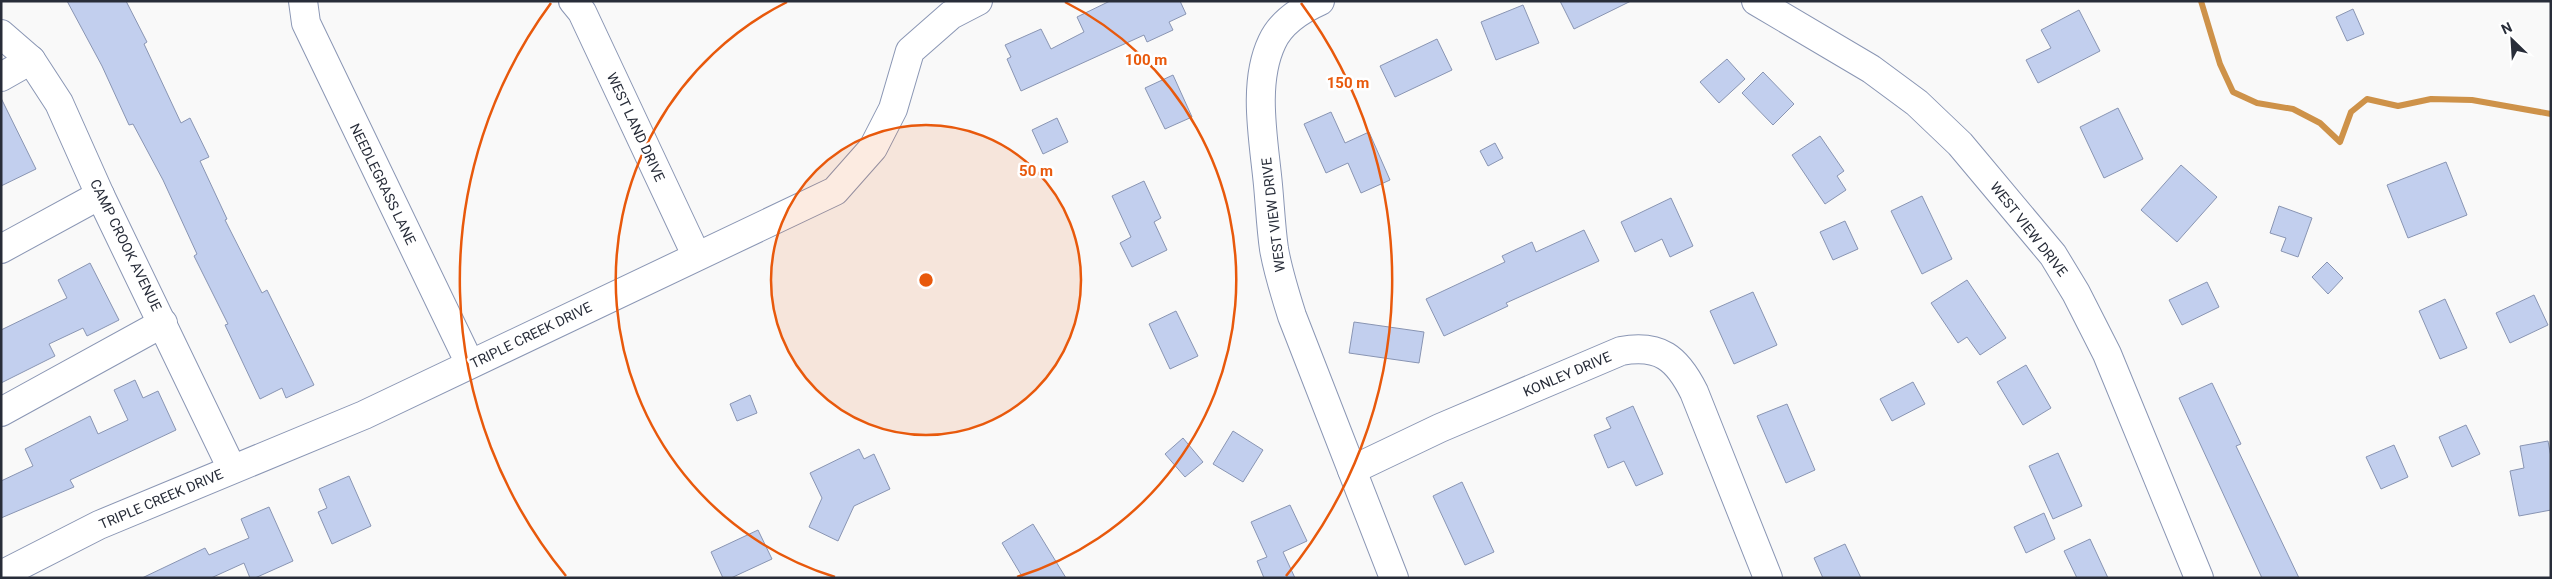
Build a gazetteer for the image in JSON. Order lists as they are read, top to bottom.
{
  "streets": {
    "street": [
      "WEST LAND DRIVE",
      "NEEDLEGRASS LANE",
      "WEST VIEW DRIVE",
      "CAMP CROOK AVENUE",
      "TRIPLE CREEK DRIVE",
      "KONLEY DRIVE"
    ]
  },
  "crossings": [
    ["WEST LAND DRIVE", "TRIPLE CREEK DRIVE"],
    ["NEEDLEGRASS LANE", "TRIPLE CREEK DRIVE"],
    ["WEST VIEW DRIVE", "KONLEY DRIVE"],
    ["CAMP CROOK AVENUE", "TRIPLE CREEK DRIVE"]
  ],
  "north": "top left",
  "rings": ["100 m", "150 m", "50 m"]
}
